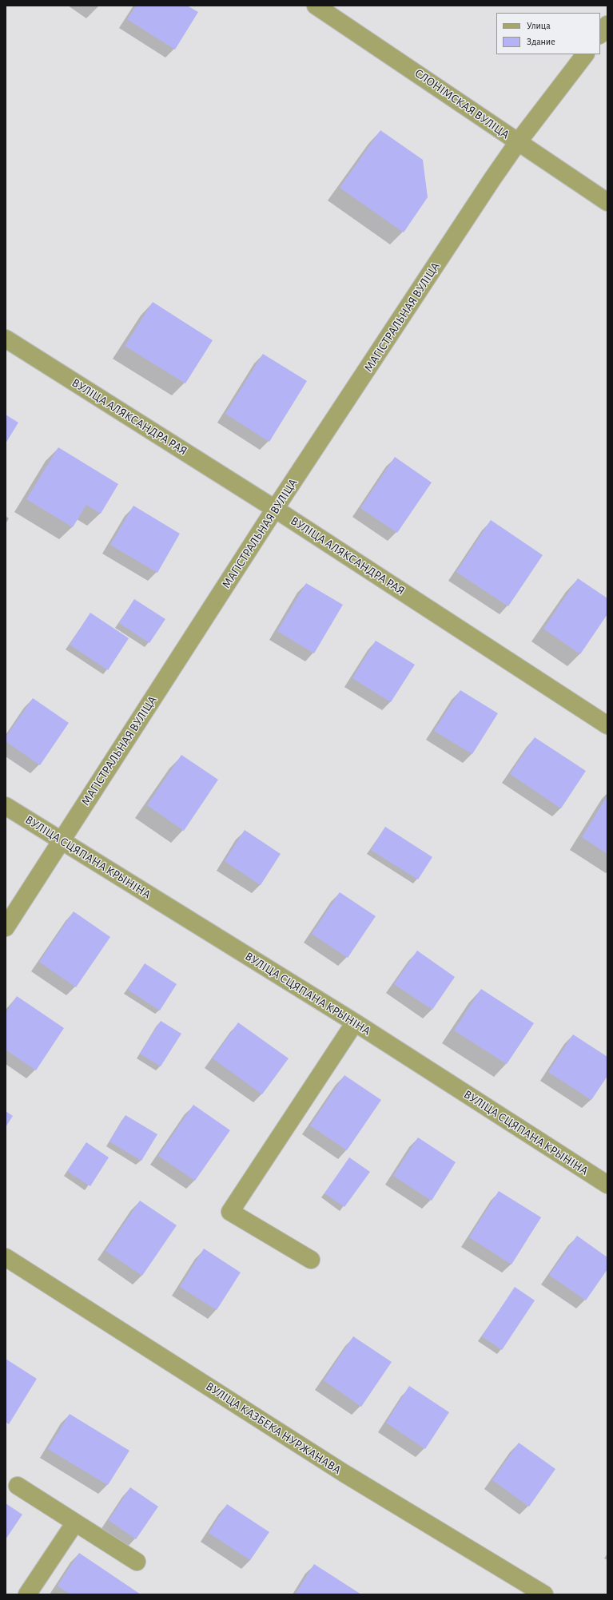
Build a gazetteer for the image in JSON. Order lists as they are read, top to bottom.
{
  "streets": {
    "street": [
      "СЛОНІМСКАЯ ВУЛІЦА",
      "МАГІСТРАЛЬНАЯ ВУЛІЦА",
      "ВУЛІЦА АЛЯКСАНДРА РАЯ",
      "ВУЛІЦА СЦЯПАНА КРЫНІНА",
      "ВУЛІЦА КАЗБЕКА НУРЖАНАВА"
    ]
  },
  "crossings": [
    ["СЛОНІМСКАЯ ВУЛІЦА", "МАГІСТРАЛЬНАЯ ВУЛІЦА"],
    ["МАГІСТРАЛЬНАЯ ВУЛІЦА", "ВУЛІЦА АЛЯКСАНДРА РАЯ"],
    ["МАГІСТРАЛЬНАЯ ВУЛІЦА", "ВУЛІЦА СЦЯПАНА КРЫНІНА"]
  ],
  "legend": ["Улица", "Здание"]
}
